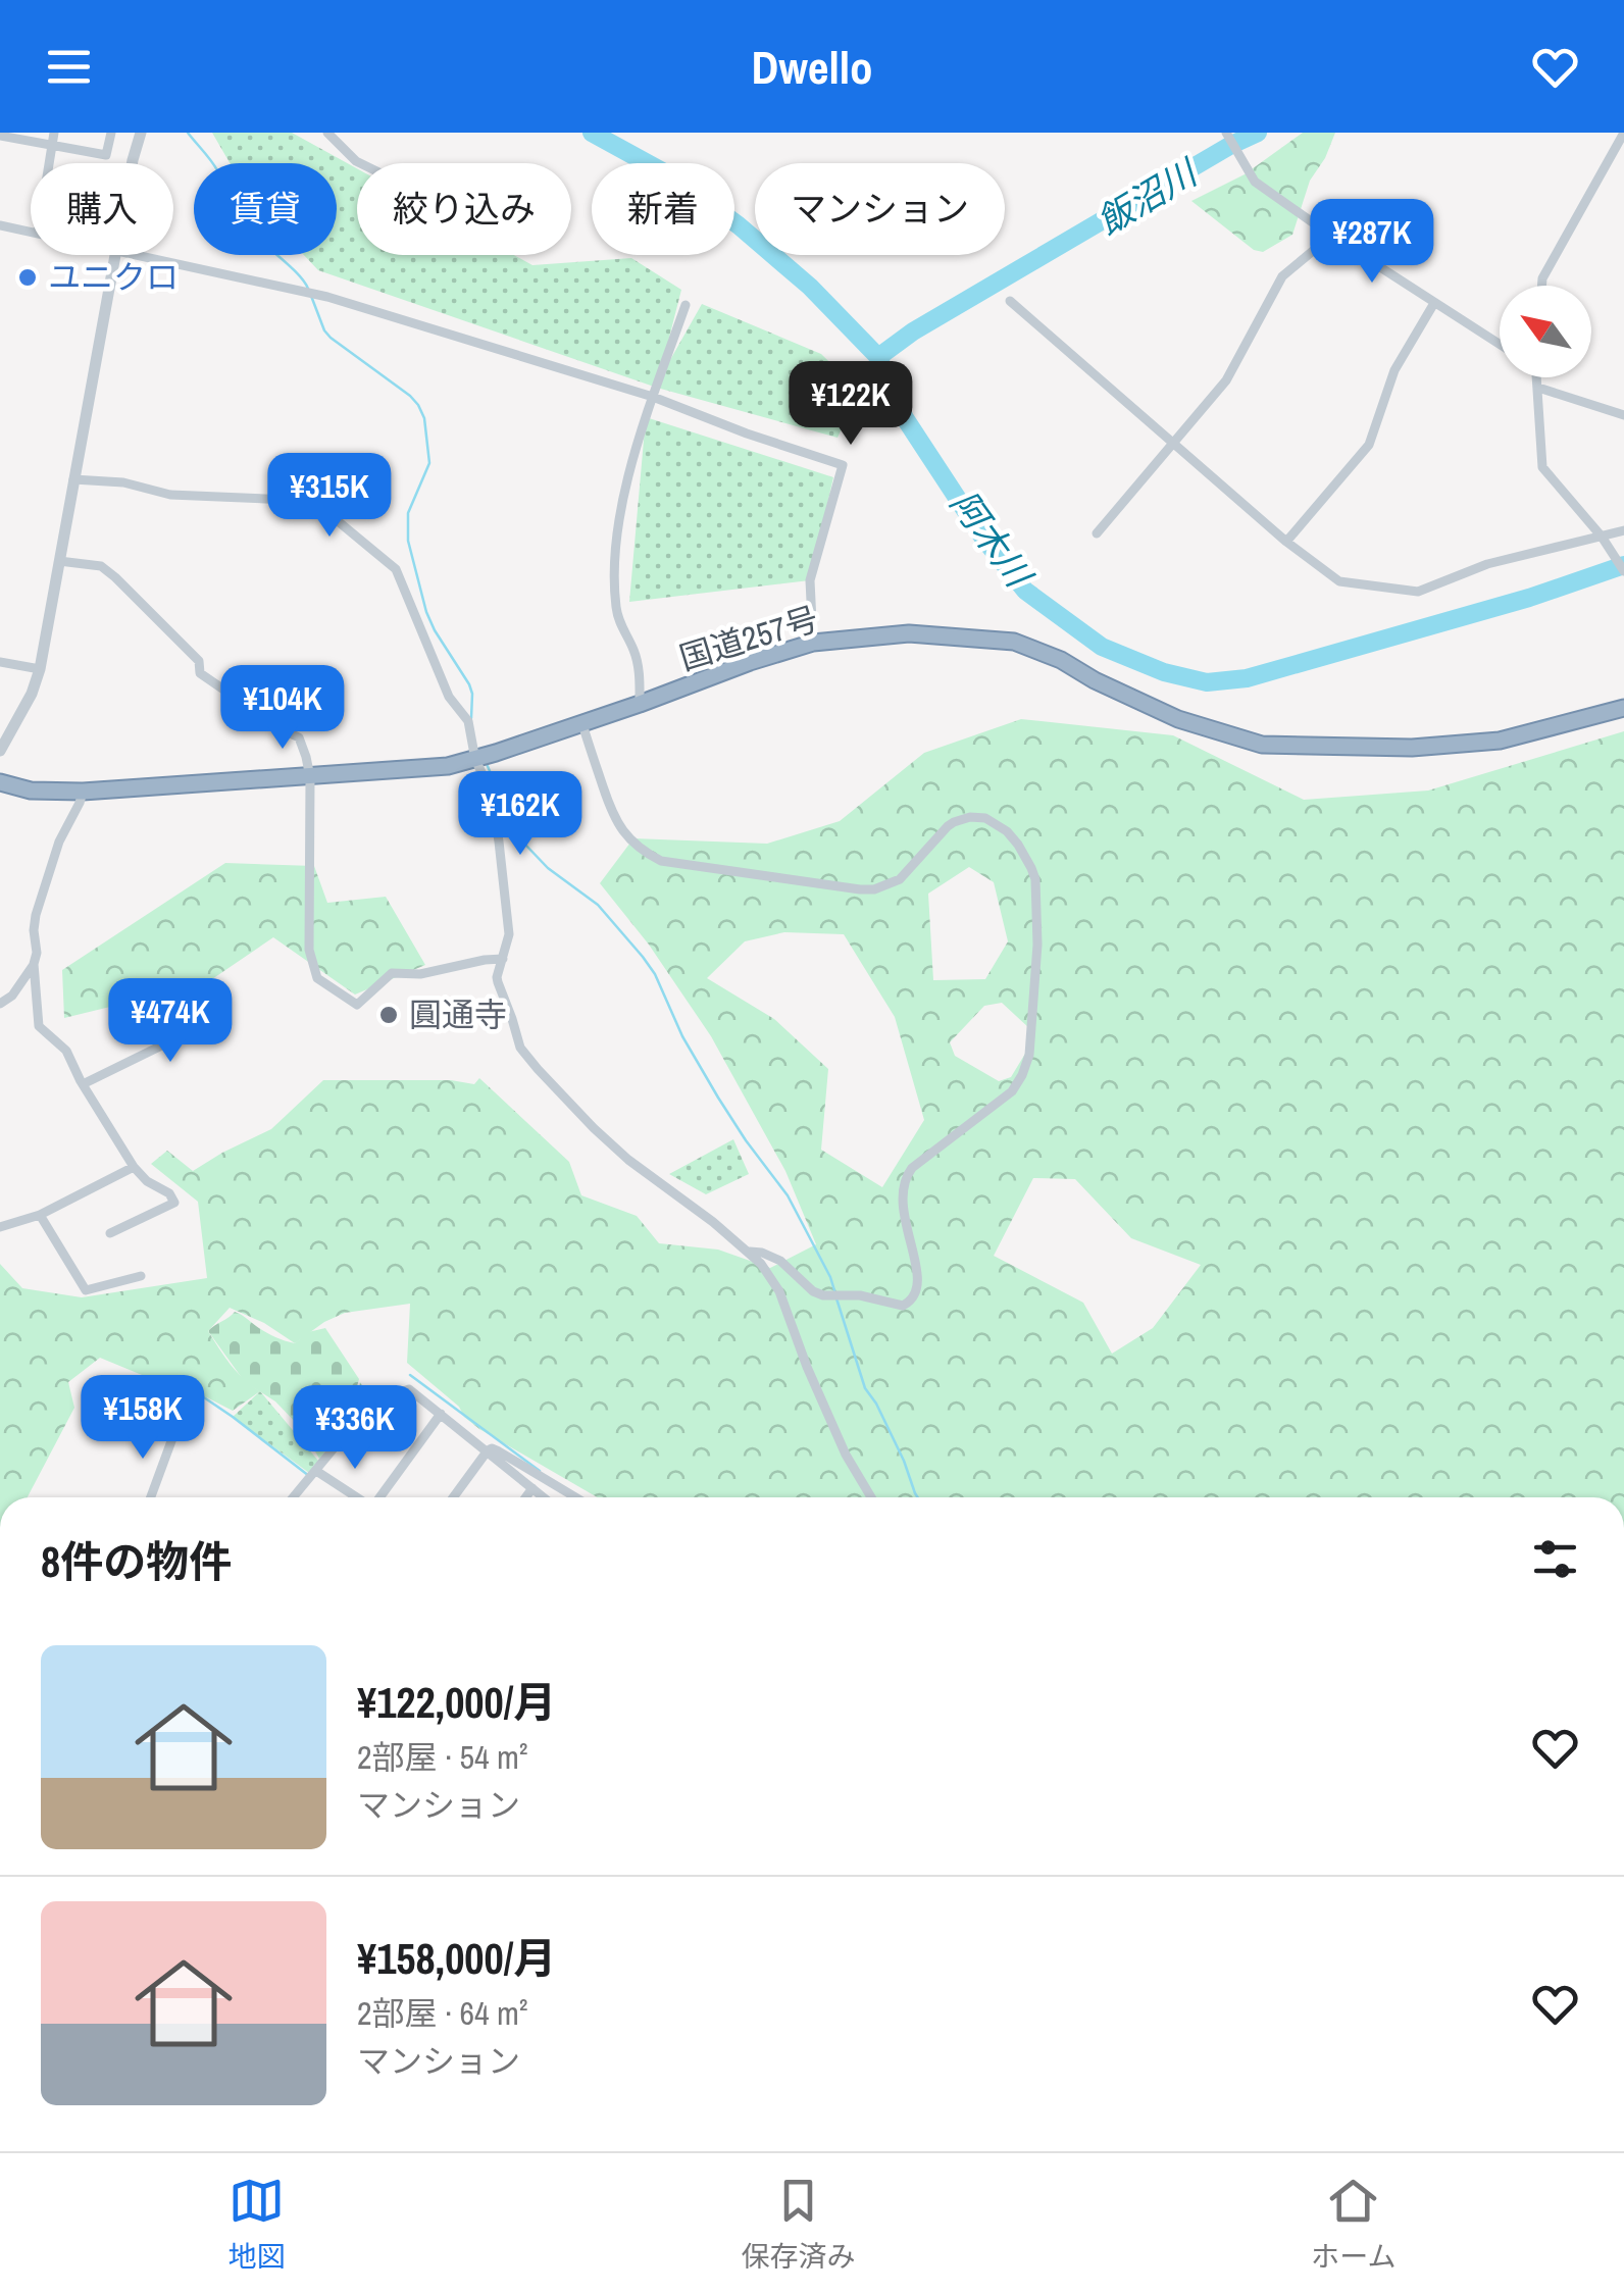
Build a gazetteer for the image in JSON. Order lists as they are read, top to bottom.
{
  "streets": {
    "highway": ["国道257号"]
  },
  "water": ["飯沼川", "阿木川"],
  "places": ["ユニクロ", "圓通寺"],
  "north": "top left",
  "page": {
    "header": "Dwello",
    "chip": [
      "購入",
      "賃貸",
      "絞り込み",
      "新着",
      "マンション"
    ],
    "price": [
      "¥287K",
      "¥122K",
      "¥315K",
      "¥104K",
      "¥162K",
      "¥474K",
      "¥158K",
      "¥336K"
    ],
    "heading": "8件の物件",
    "list": [
      {
        "name": "¥122,000/月",
        "note": "2部屋 · 54 m² · マンション"
      },
      {
        "name": "¥158,000/月",
        "note": "2部屋 · 64 m² · マンション"
      }
    ],
    "tabs": ["地図", "保存済み", "ホーム"]
  }
}
